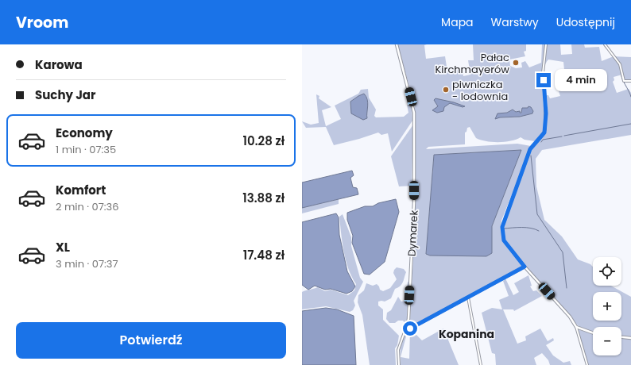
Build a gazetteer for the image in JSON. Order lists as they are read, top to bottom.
{
  "streets": {
    "street": ["Dymarek"]
  },
  "districts": ["Kopanina"],
  "places": ["Pałac Kirchmayerów", "piwniczka - lodownia"],
  "page": {
    "header": "Vroom",
    "nav": ["Mapa", "Warstwy", "Udostępnij"],
    "banner": ["Karowa", "Suchy Jar"],
    "bubble": "4 min",
    "list": [
      {
        "name": "Economy",
        "note": "1 min · 07:35",
        "value": "10.28 zł"
      },
      {
        "name": "Komfort",
        "note": "2 min · 07:36",
        "value": "13.88 zł"
      },
      {
        "name": "XL",
        "note": "3 min · 07:37",
        "value": "17.48 zł"
      }
    ],
    "map_buttons": ["+", "−"],
    "buttons": "Potwierdź"
  }
}
